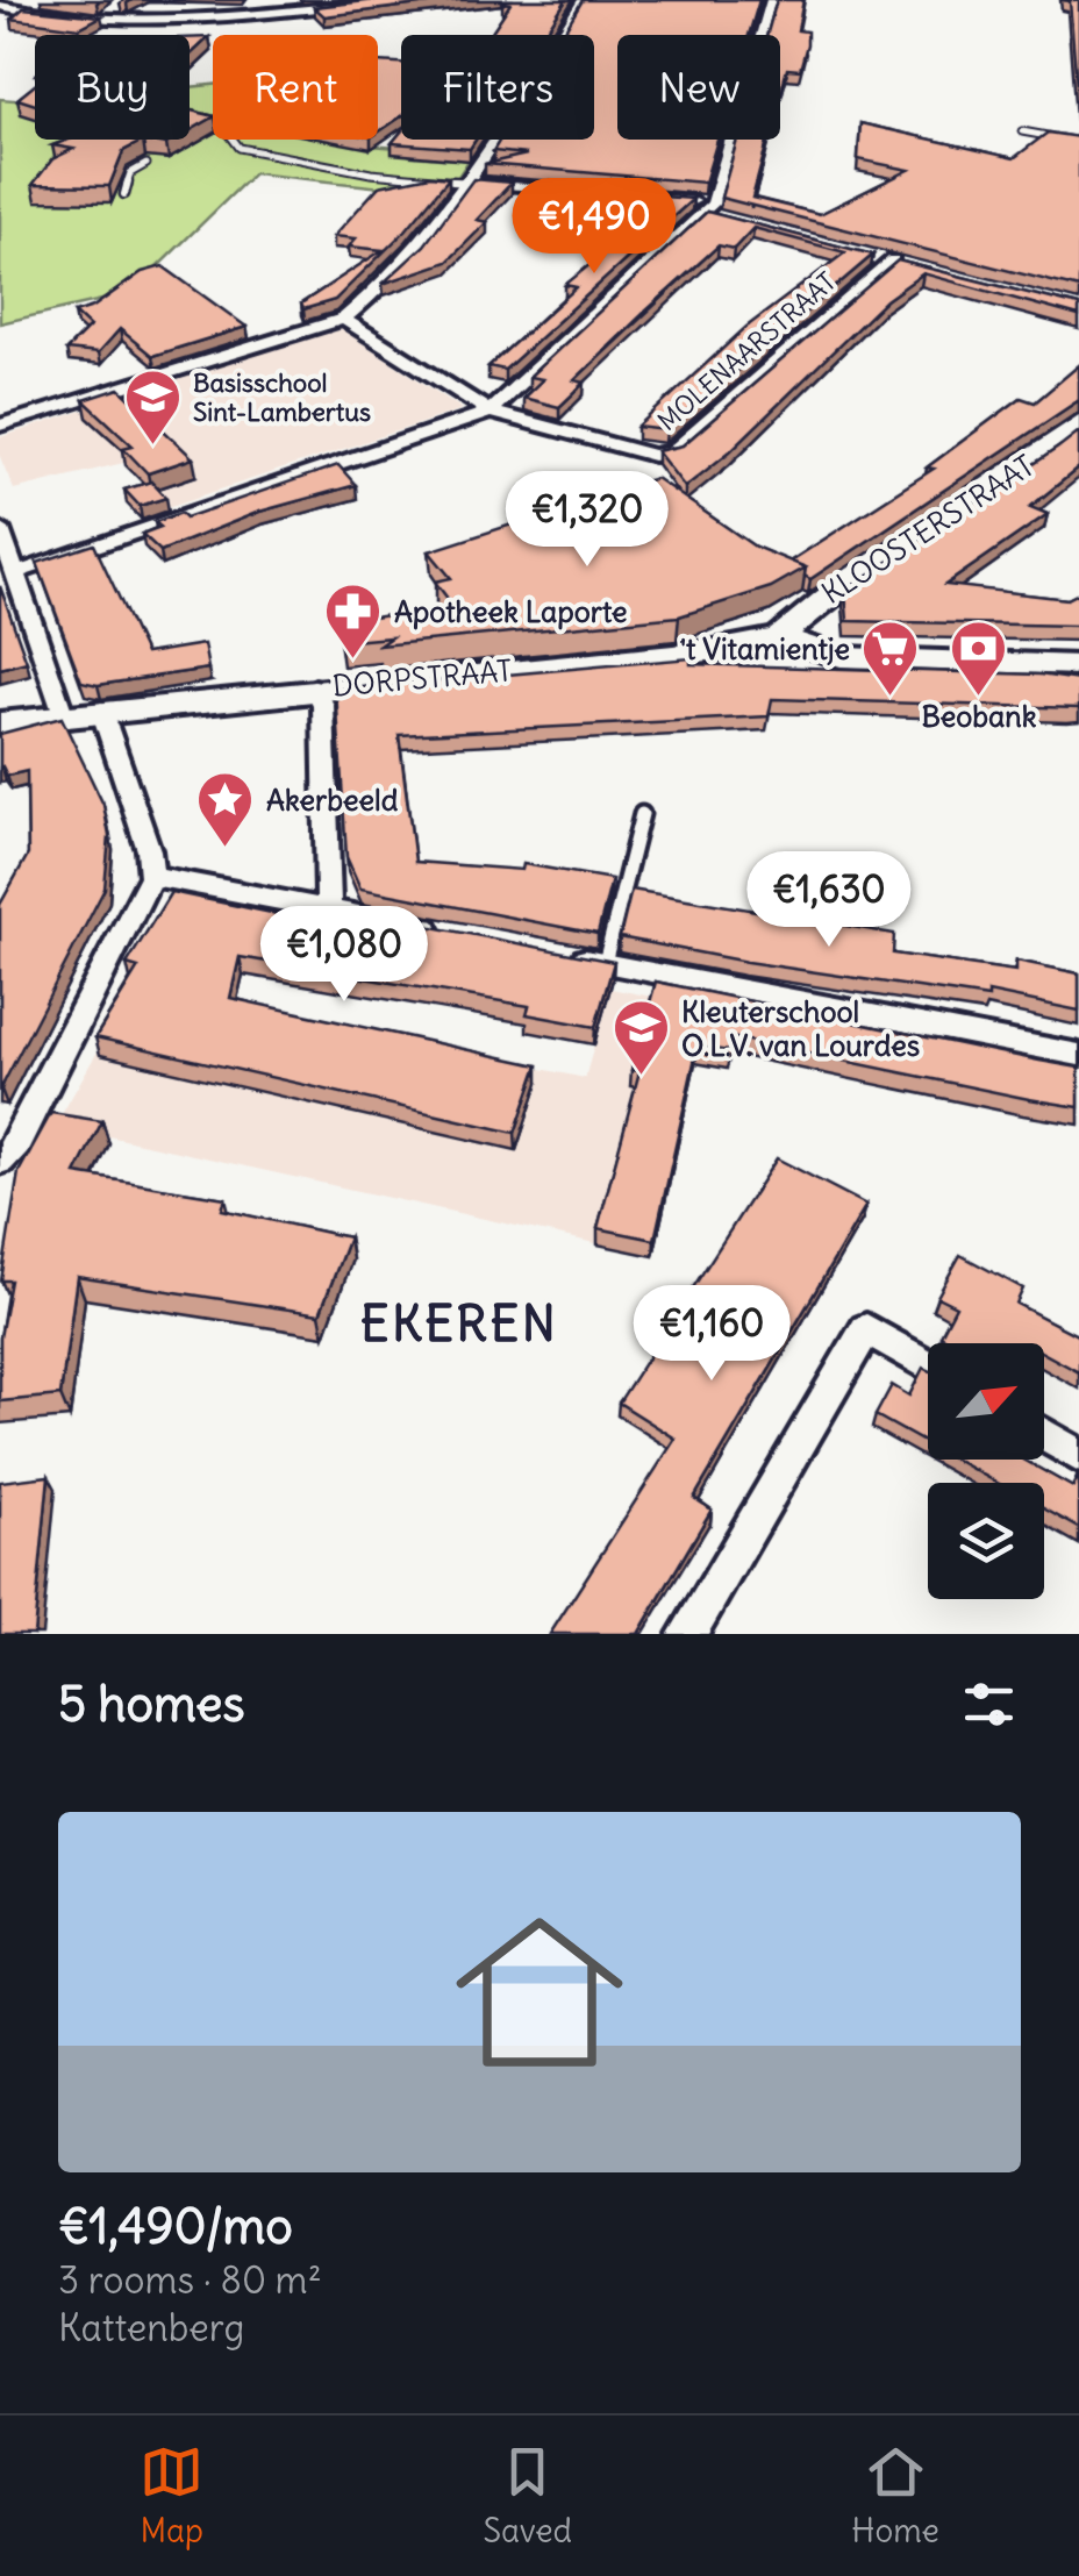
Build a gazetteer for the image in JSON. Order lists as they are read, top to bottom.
{
  "streets": {
    "main road": ["KLOOSTERSTRAAT", "DORPSTRAAT"],
    "street": ["MOLENAARSTRAAT"]
  },
  "crossings": [
    ["KLOOSTERSTRAAT", "DORPSTRAAT"]
  ],
  "districts": ["EKEREN"],
  "places": {
    "school or university": ["Basisschool Sint-Lambertus", "Kleuterschool O.L.V. van Lourdes"],
    "pharmacy": ["Apotheek Laporte"],
    "supermarket": ["'t Vitamientje"],
    "bank": ["Beobank"],
    "place": ["Akerbeeld"]
  },
  "north": "top right",
  "page": {
    "chip": [
      "Buy",
      "Rent",
      "Filters",
      "New"
    ],
    "price": [
      "€1,490",
      "€1,320",
      "€1,630",
      "€1,080",
      "€1,160"
    ],
    "heading": "5 homes",
    "list": [
      {
        "name": "€1,490/mo",
        "note": "3 rooms · 80 m² · Kattenberg"
      }
    ],
    "tabs": ["Map", "Saved", "Home"]
  }
}
